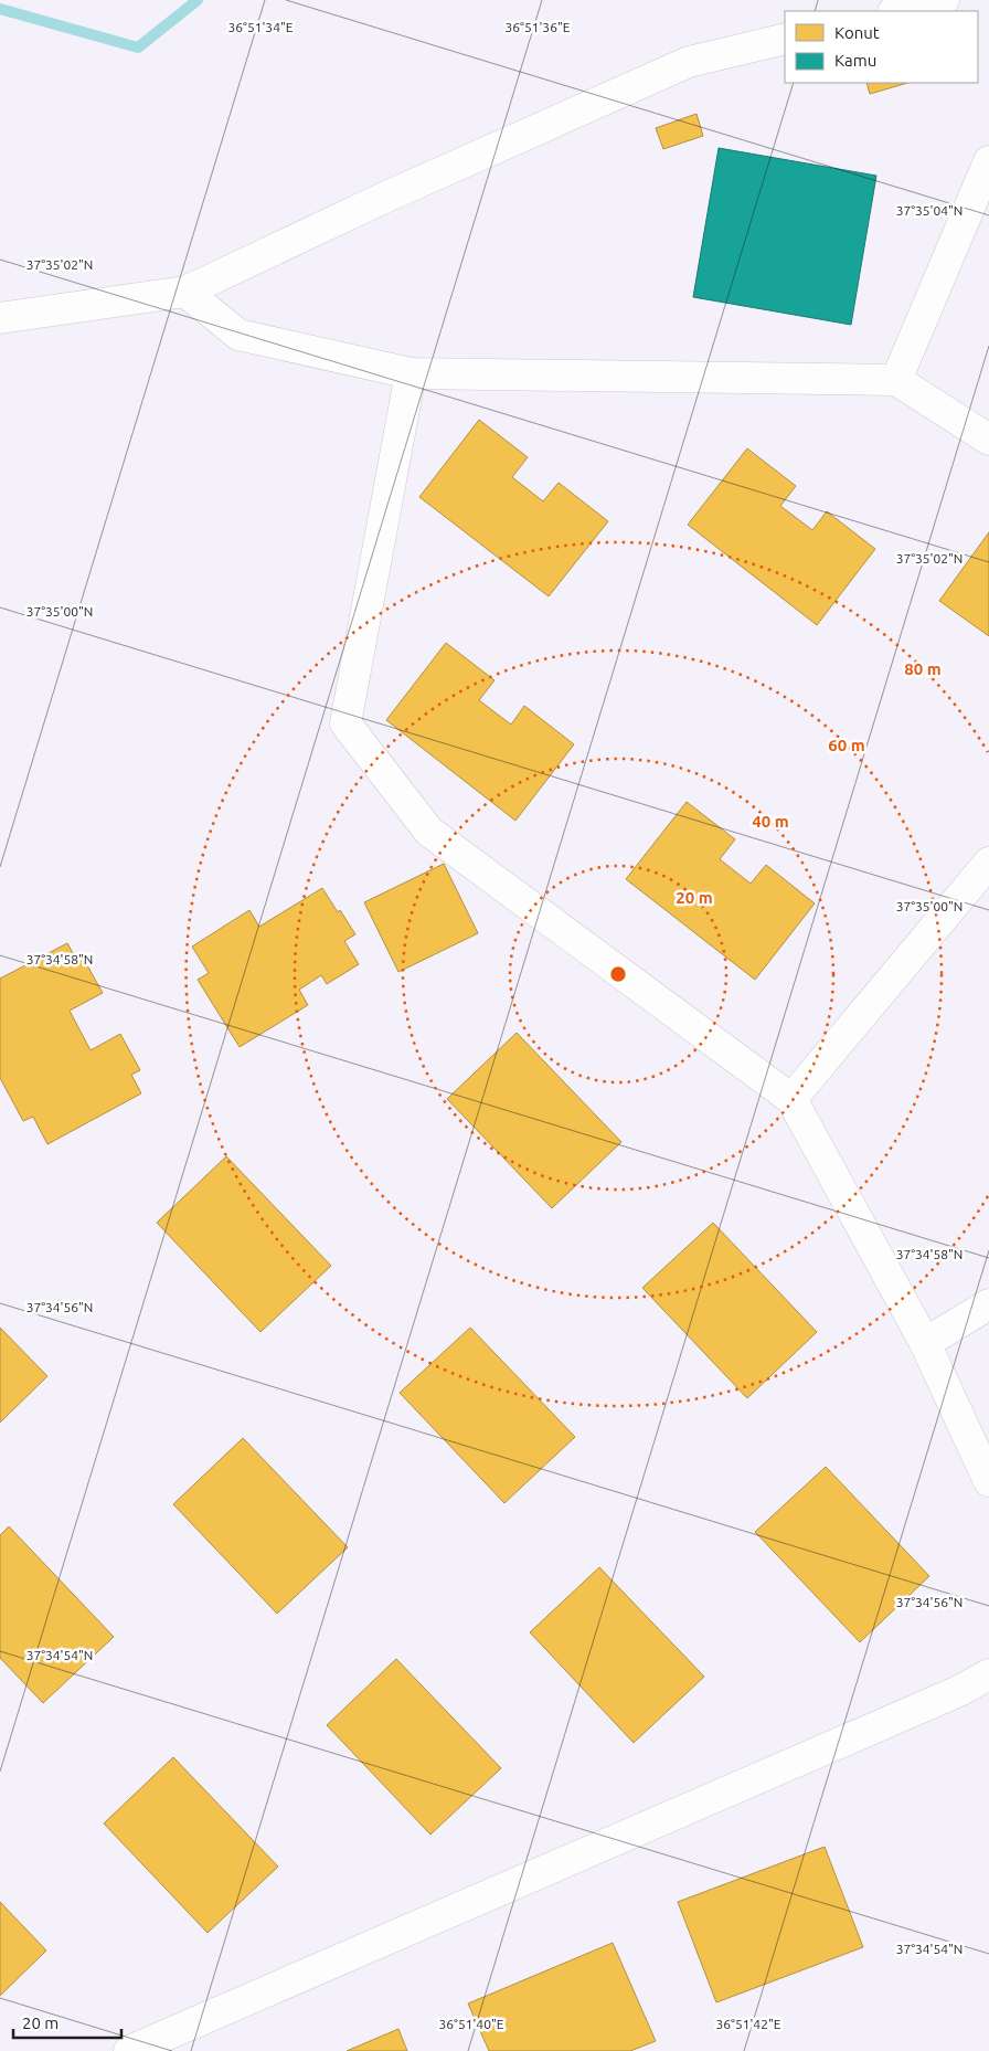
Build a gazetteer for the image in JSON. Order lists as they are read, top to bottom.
{
  "legend": ["Konut", "Kamu"],
  "scale_bar": "20 m",
  "coordinates": [
    "36°51'34\"E",
    "36°51'36\"E",
    "37°35'04\"N",
    "37°35'02\"N",
    "37°35'00\"N",
    "37°34'58\"N",
    "37°34'56\"N",
    "37°34'54\"N",
    "36°51'40\"E",
    "36°51'42\"E"
  ],
  "rings": [
    "80 m",
    "60 m",
    "40 m",
    "20 m"
  ]
}
